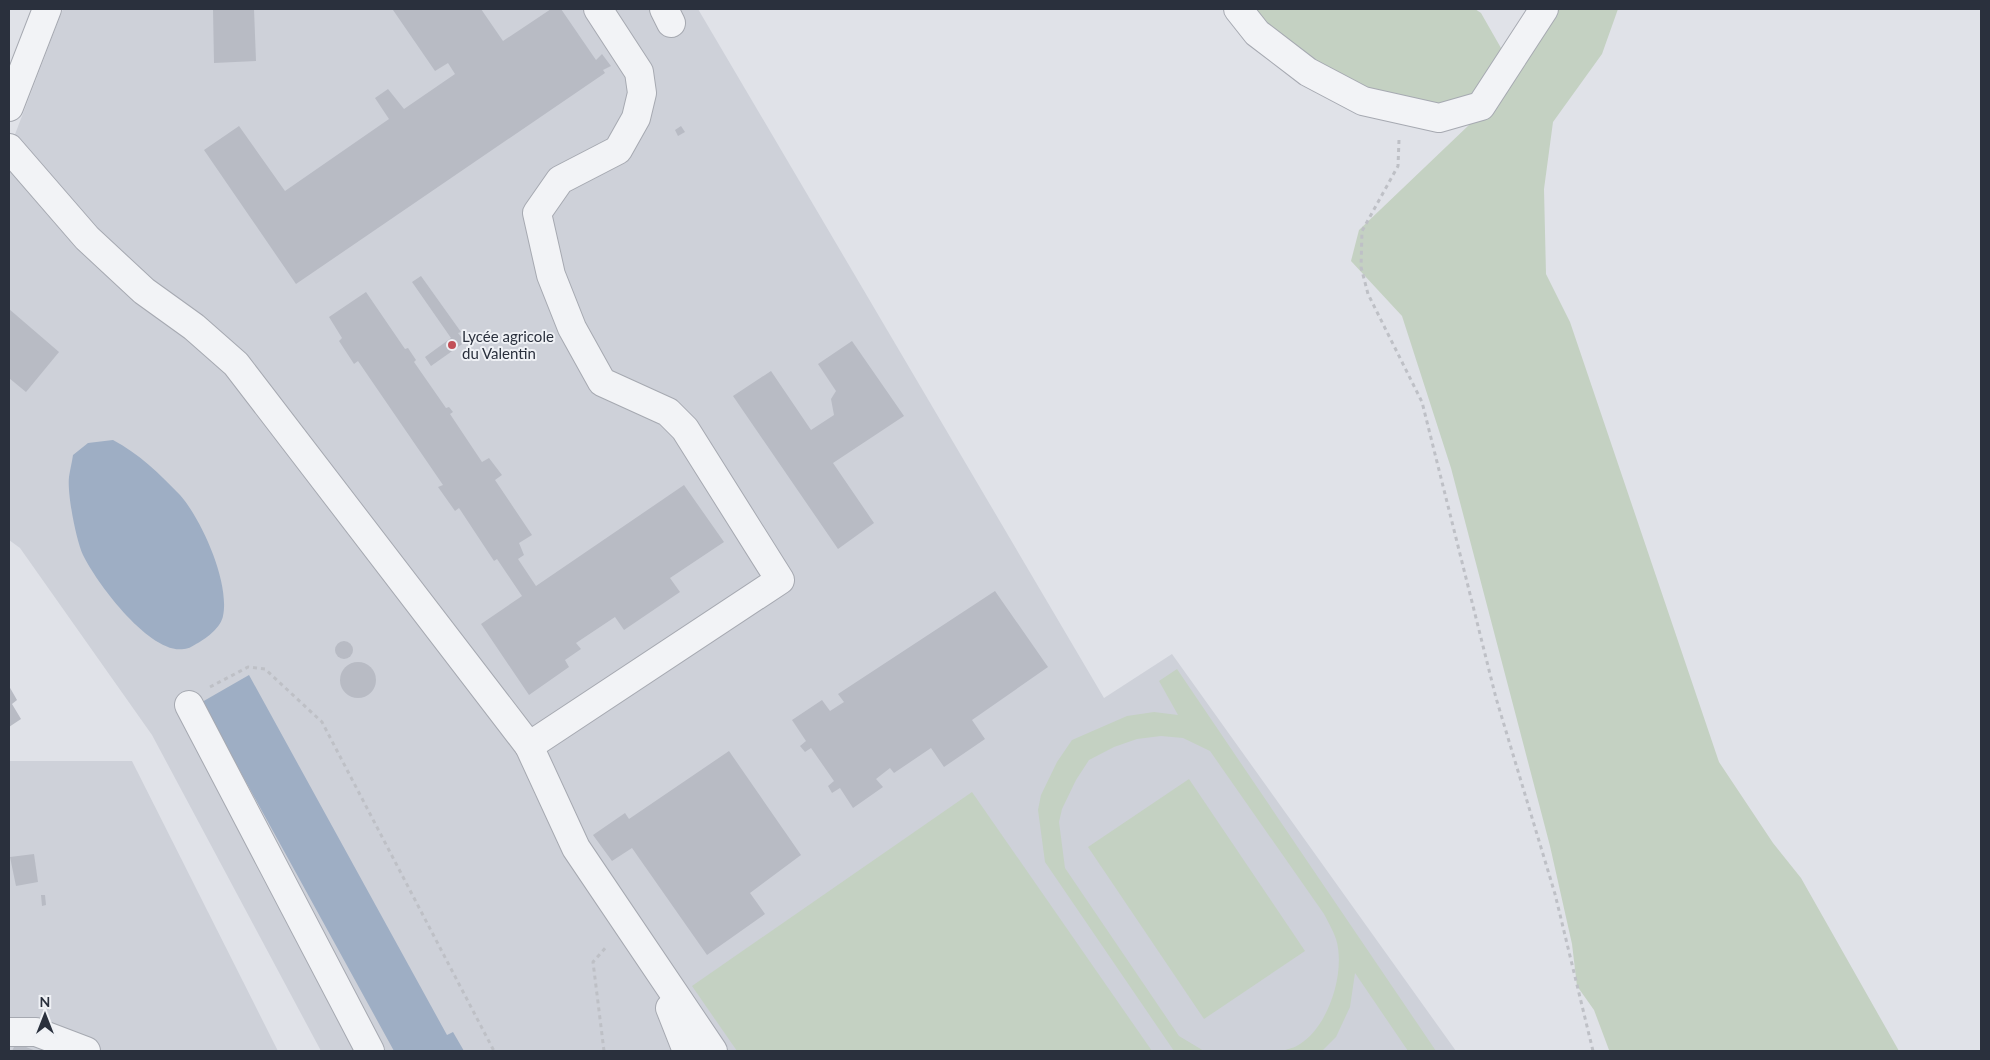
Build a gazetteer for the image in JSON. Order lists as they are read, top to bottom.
{
  "places": ["Lycée agricole du Valentin"],
  "north": "top"
}
